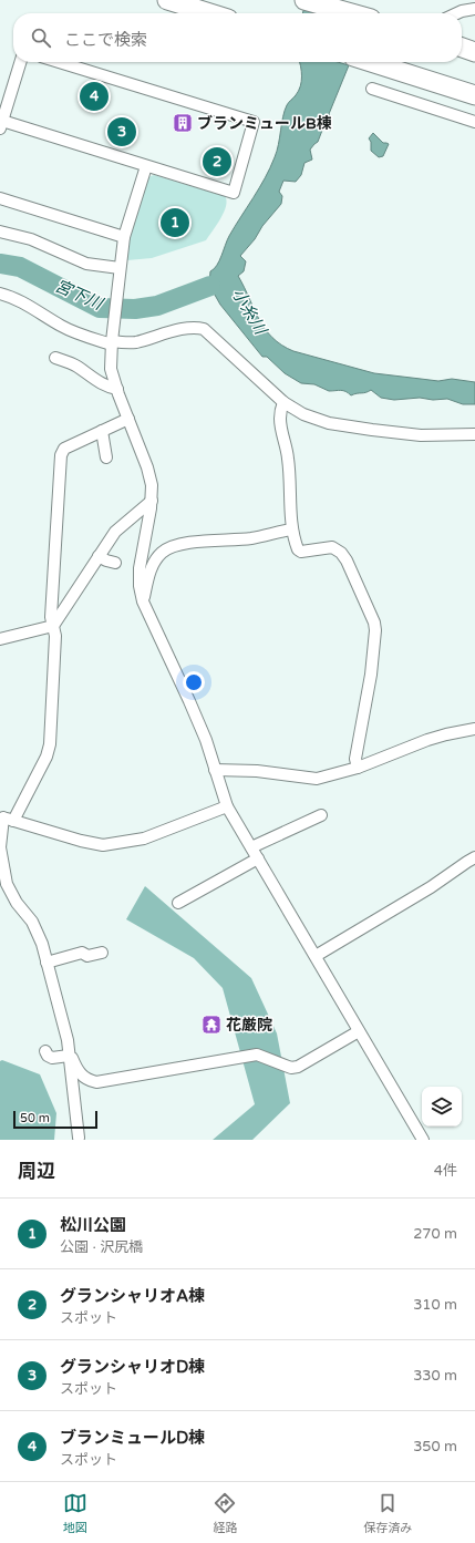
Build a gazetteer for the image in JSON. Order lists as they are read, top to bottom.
{
  "water": ["宮下川", "小糸川"],
  "places": {
    "building": ["ブランミュールB棟"],
    "temple": ["花厳院"]
  },
  "scale_bar": "50 m",
  "page": {
    "search": "ここで検索",
    "pins": [
      "4",
      "3",
      "2",
      "1"
    ],
    "scale": "50 m",
    "heading": ["周辺", "4件"],
    "list": [
      {
        "mark": "1",
        "name": "松川公園",
        "note": "公園 · 沢尻橋",
        "value": "270 m"
      },
      {
        "mark": "2",
        "name": "グランシャリオA棟",
        "note": "スポット",
        "value": "310 m"
      },
      {
        "mark": "3",
        "name": "グランシャリオD棟",
        "note": "スポット",
        "value": "330 m"
      },
      {
        "mark": "4",
        "name": "ブランミュールD棟",
        "note": "スポット",
        "value": "350 m"
      }
    ],
    "nav": ["地図", "経路", "保存済み"]
  }
}
